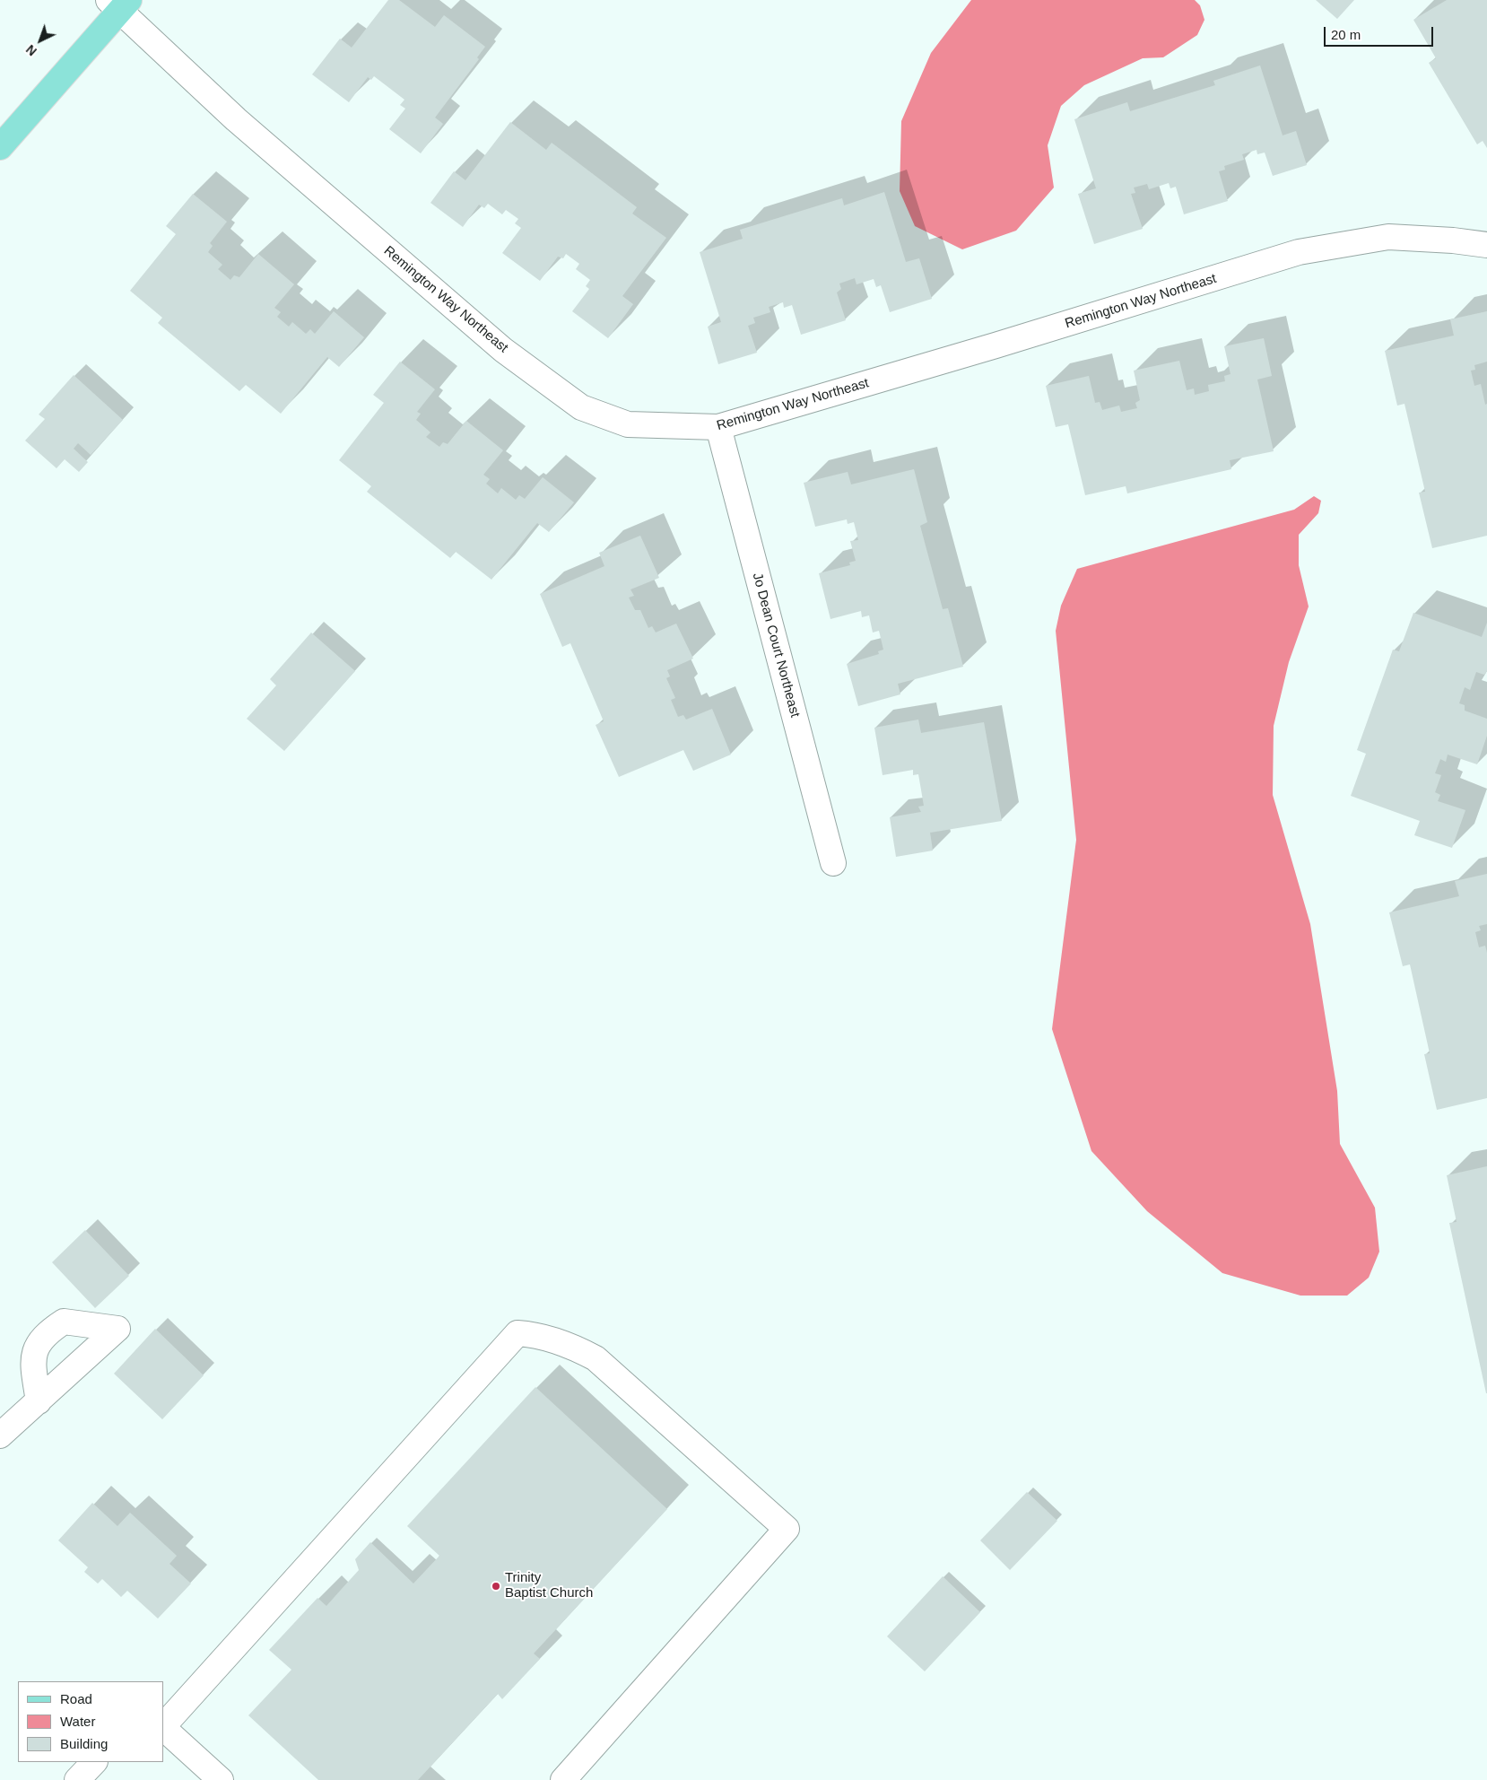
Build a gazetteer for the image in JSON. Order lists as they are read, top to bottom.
{
  "streets": {
    "street": ["Remington Way Northeast", "Jo Dean Court Northeast"]
  },
  "crossings": [
    ["Remington Way Northeast", "Jo Dean Court Northeast"]
  ],
  "places": ["Trinity Baptist Church"],
  "legend": ["Road", "Water", "Building"],
  "scale_bar": "20 m",
  "north": "bottom left"
}
